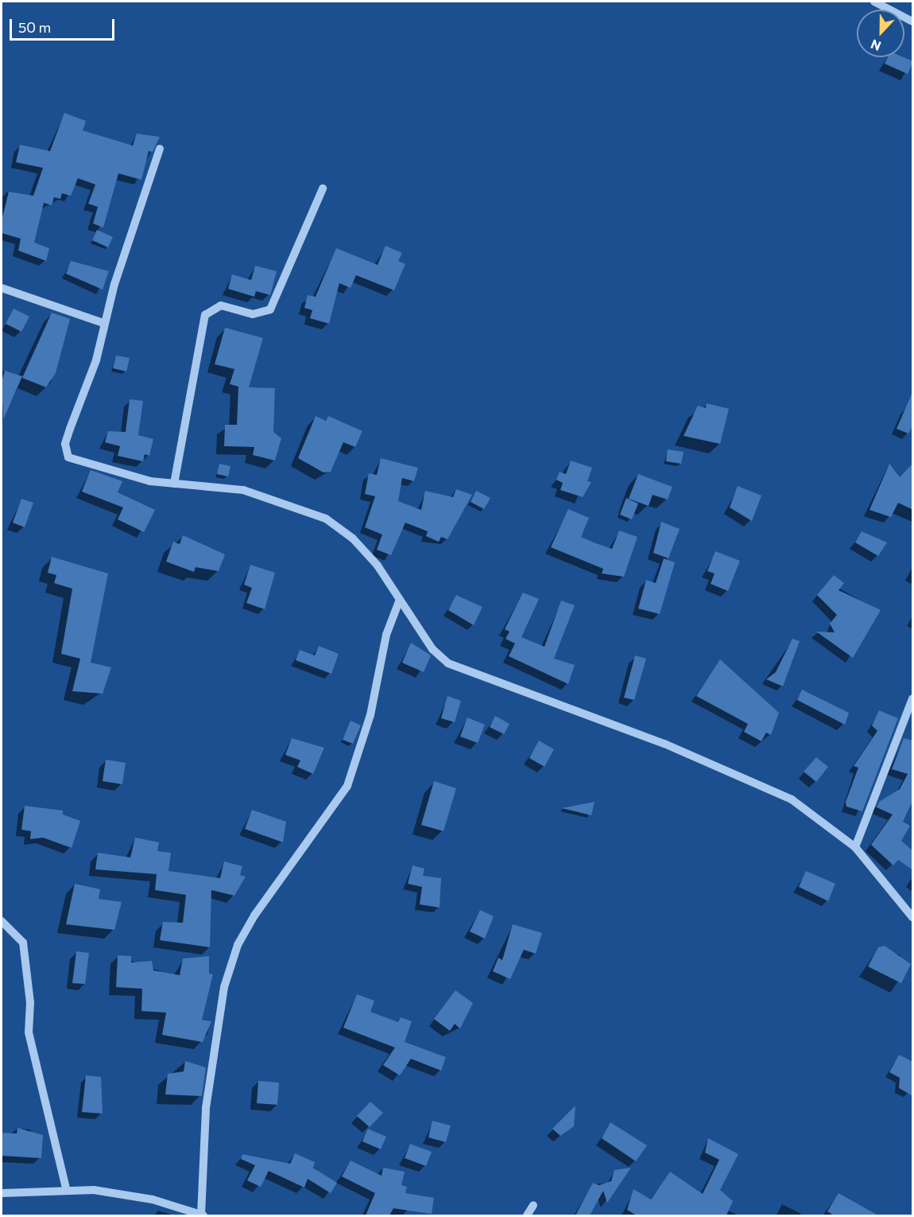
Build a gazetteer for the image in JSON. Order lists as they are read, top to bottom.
{
  "scale_bar": "50 m",
  "north": "bottom"
}
